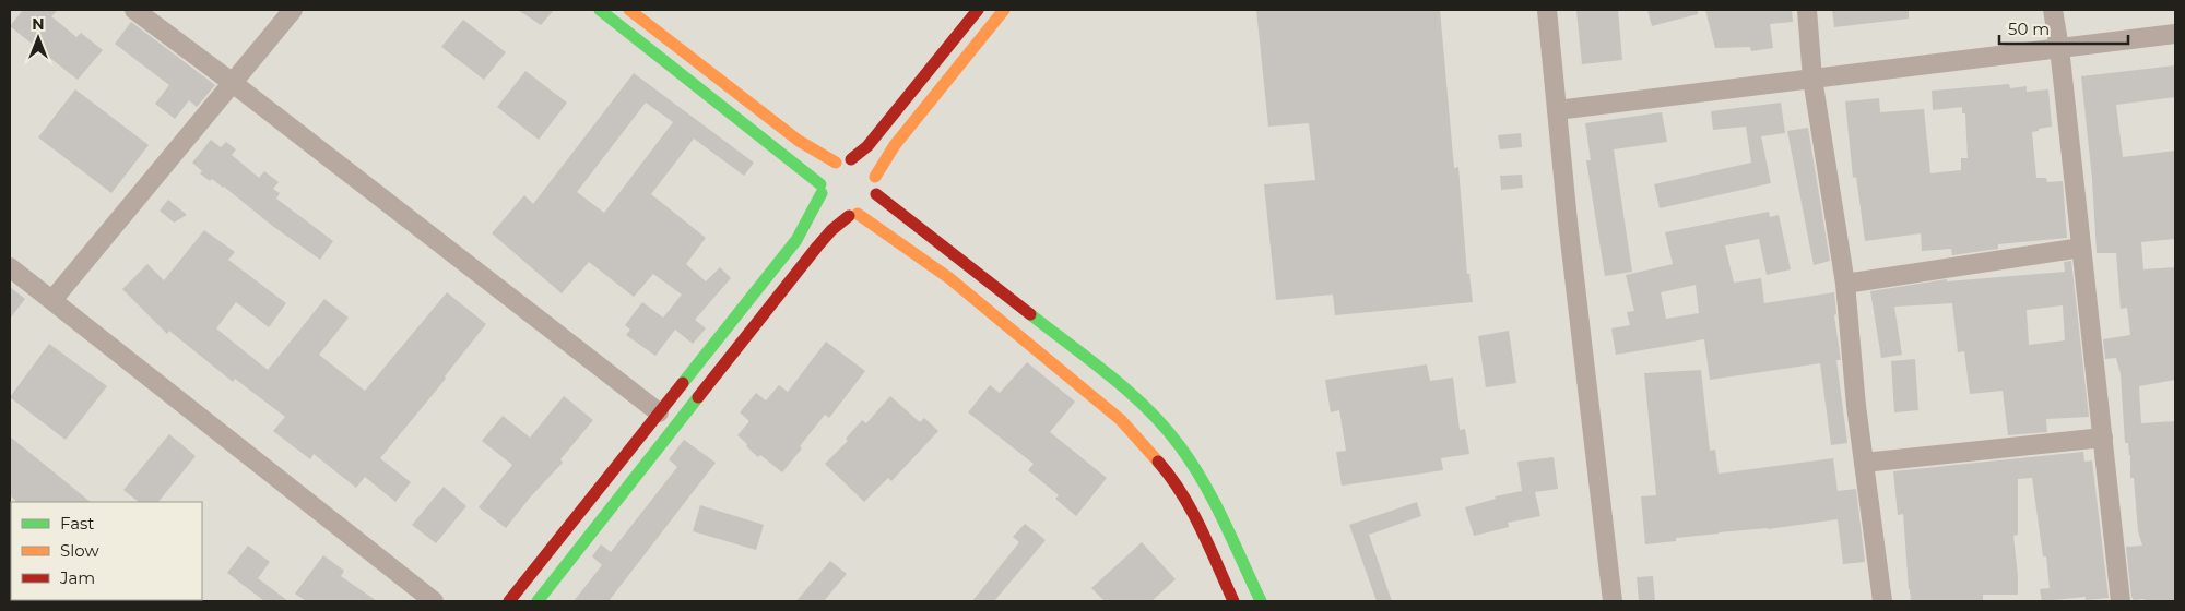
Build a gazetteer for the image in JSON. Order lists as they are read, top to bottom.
{
  "legend": ["Fast", "Slow", "Jam"],
  "scale_bar": "50 m",
  "north": "top"
}
